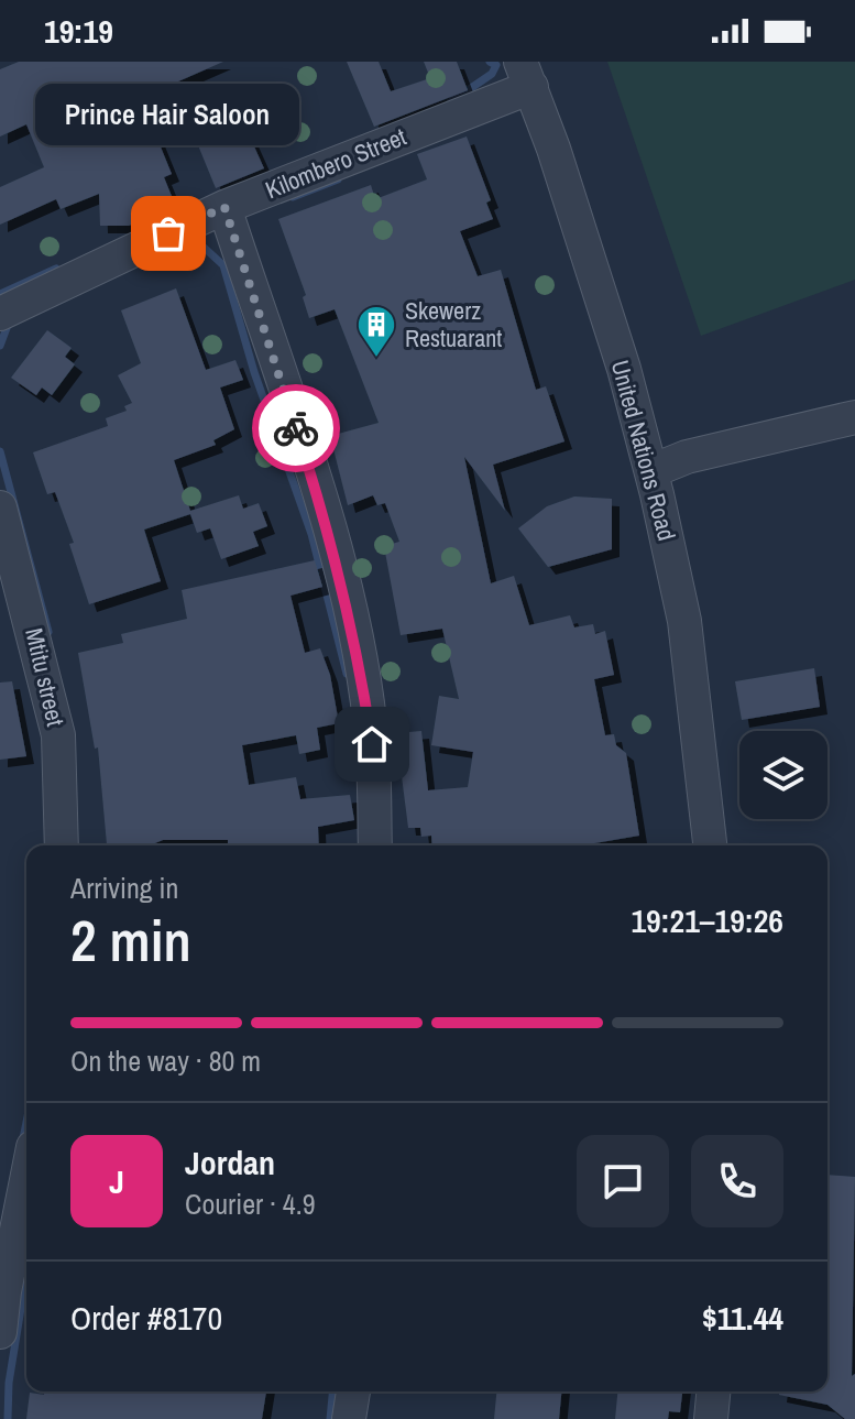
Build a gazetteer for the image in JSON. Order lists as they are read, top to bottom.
{
  "streets": {
    "street": ["Kilombero Street", "United Nations Road", "Mtitu street"]
  },
  "crossings": [
    ["Kilombero Street", "United Nations Road"]
  ],
  "places": {
    "other": ["Prince Hair Saloon"],
    "building": ["Skewerz Restuarant"]
  },
  "page": {
    "status": "19:19",
    "bubble": "Prince Hair Saloon",
    "heading": ["2 min", "Arriving in", "19:21–19:26"],
    "panel": [
      "Jordan",
      "Courier · 4.9",
      "Order #8170",
      "$11.44"
    ],
    "bar": "On the way · 80 m",
    "round": "J"
  }
}
